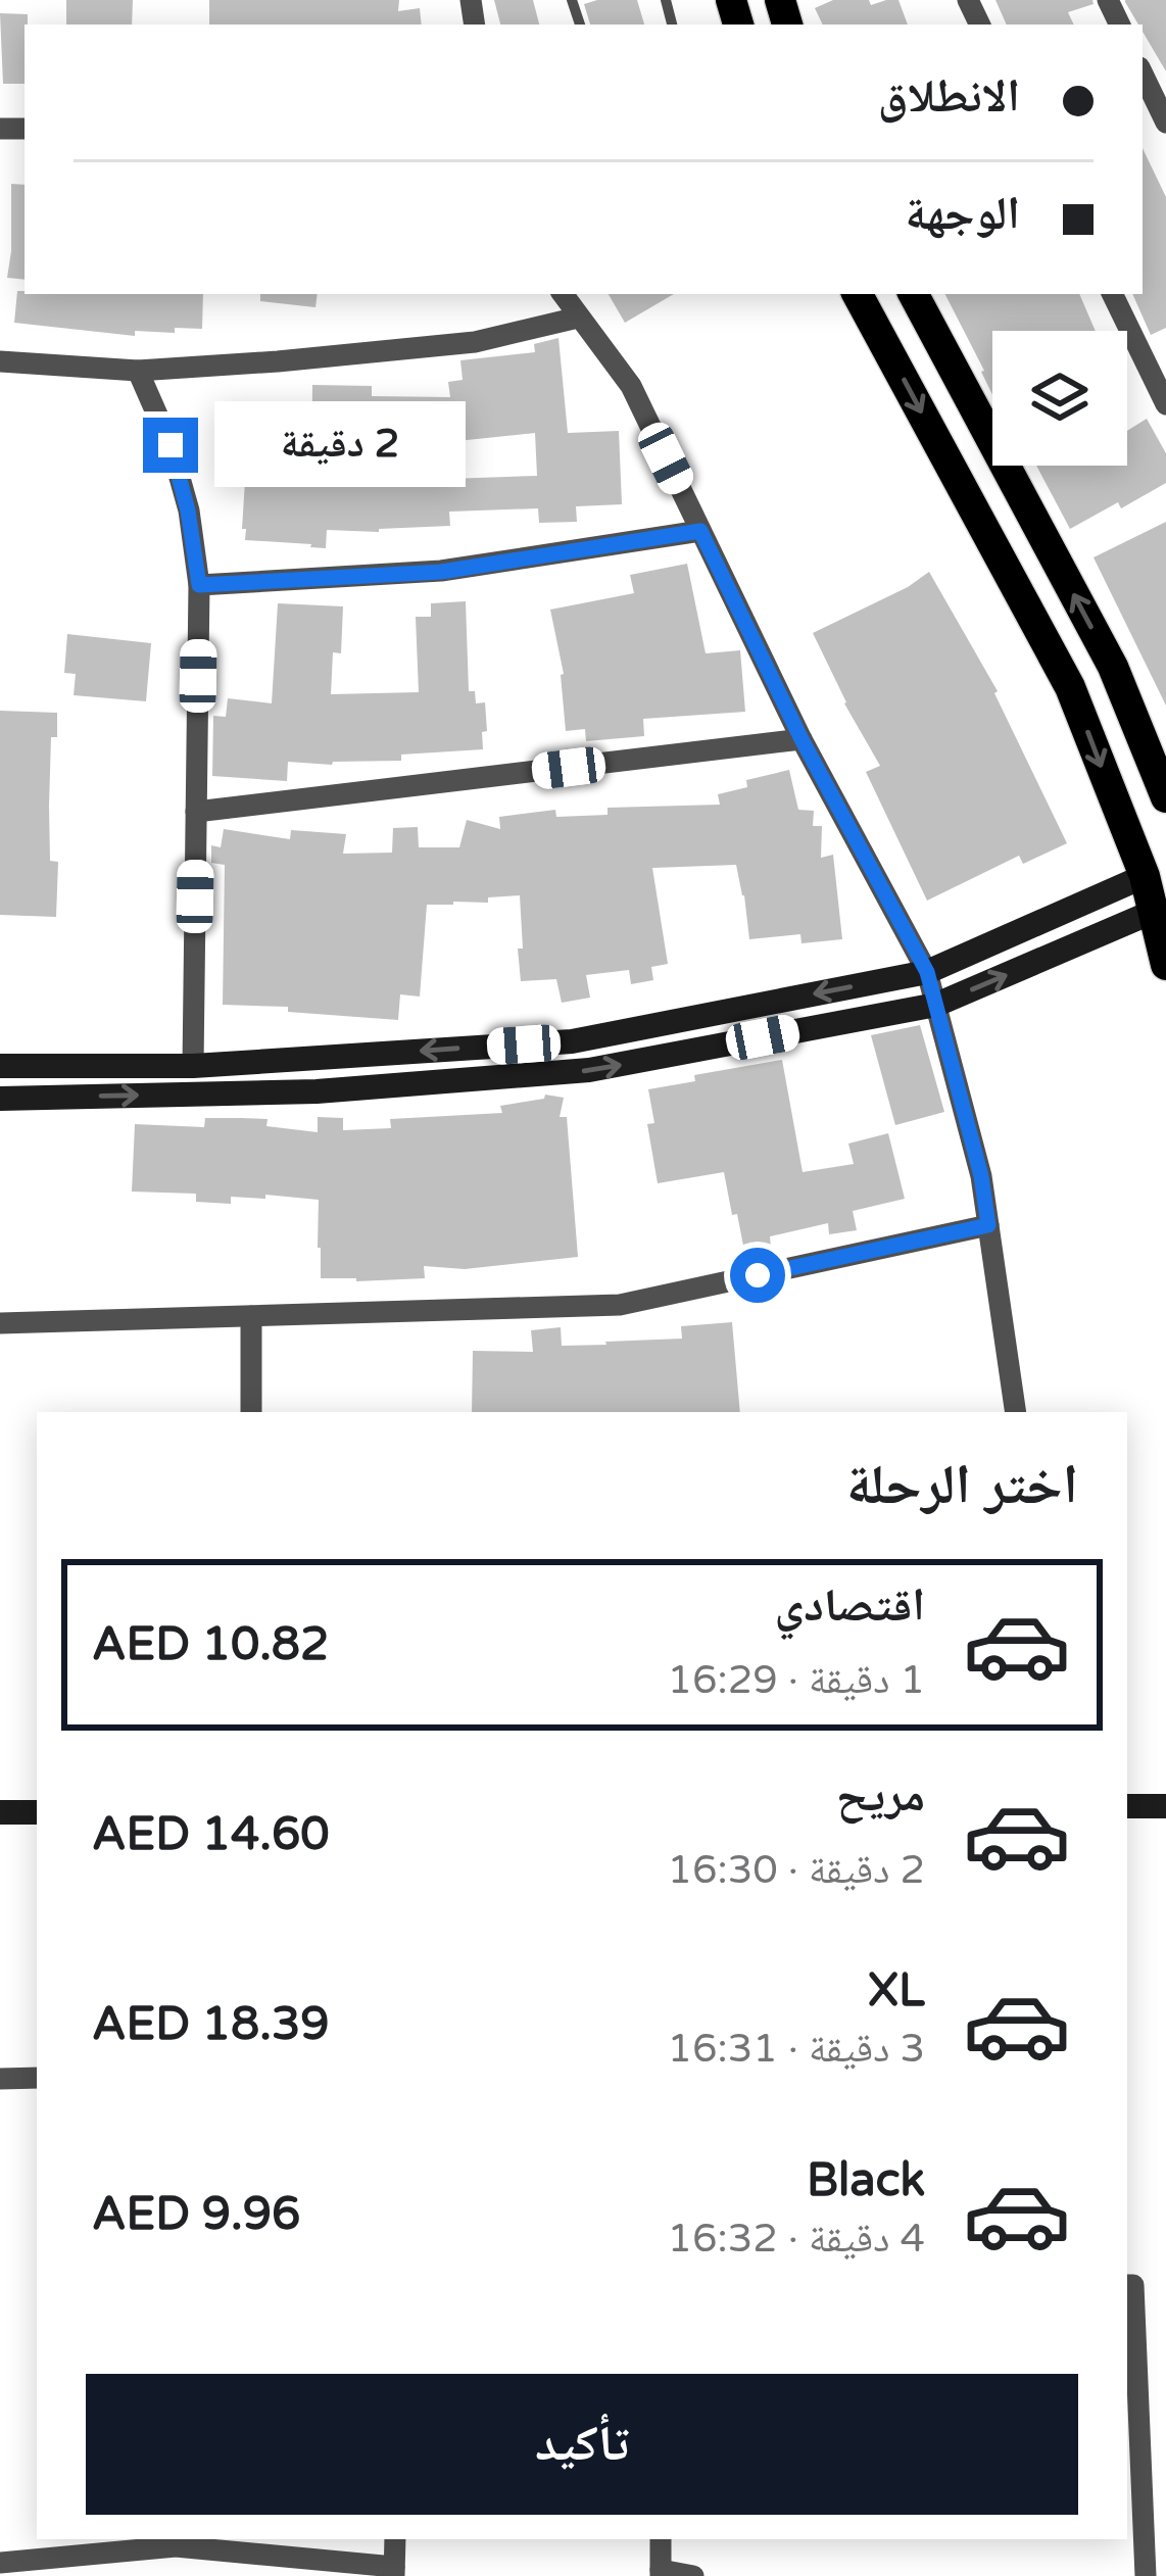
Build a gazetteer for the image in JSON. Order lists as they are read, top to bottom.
{
  "page": {
    "banner": ["الانطلاق", "الوجهة"],
    "bubble": "2 دقيقة",
    "heading": "اختر الرحلة",
    "list": [
      {
        "name": "اقتصادي",
        "note": "1 دقيقة · 16:29",
        "value": "AED 10.82"
      },
      {
        "name": "مريح",
        "note": "2 دقيقة · 16:30",
        "value": "AED 14.60"
      },
      {
        "name": "XL",
        "note": "3 دقيقة · 16:31",
        "value": "AED 18.39"
      },
      {
        "name": "Black",
        "note": "4 دقيقة · 16:32",
        "value": "AED 9.96"
      }
    ],
    "buttons": "تأكيد"
  }
}
